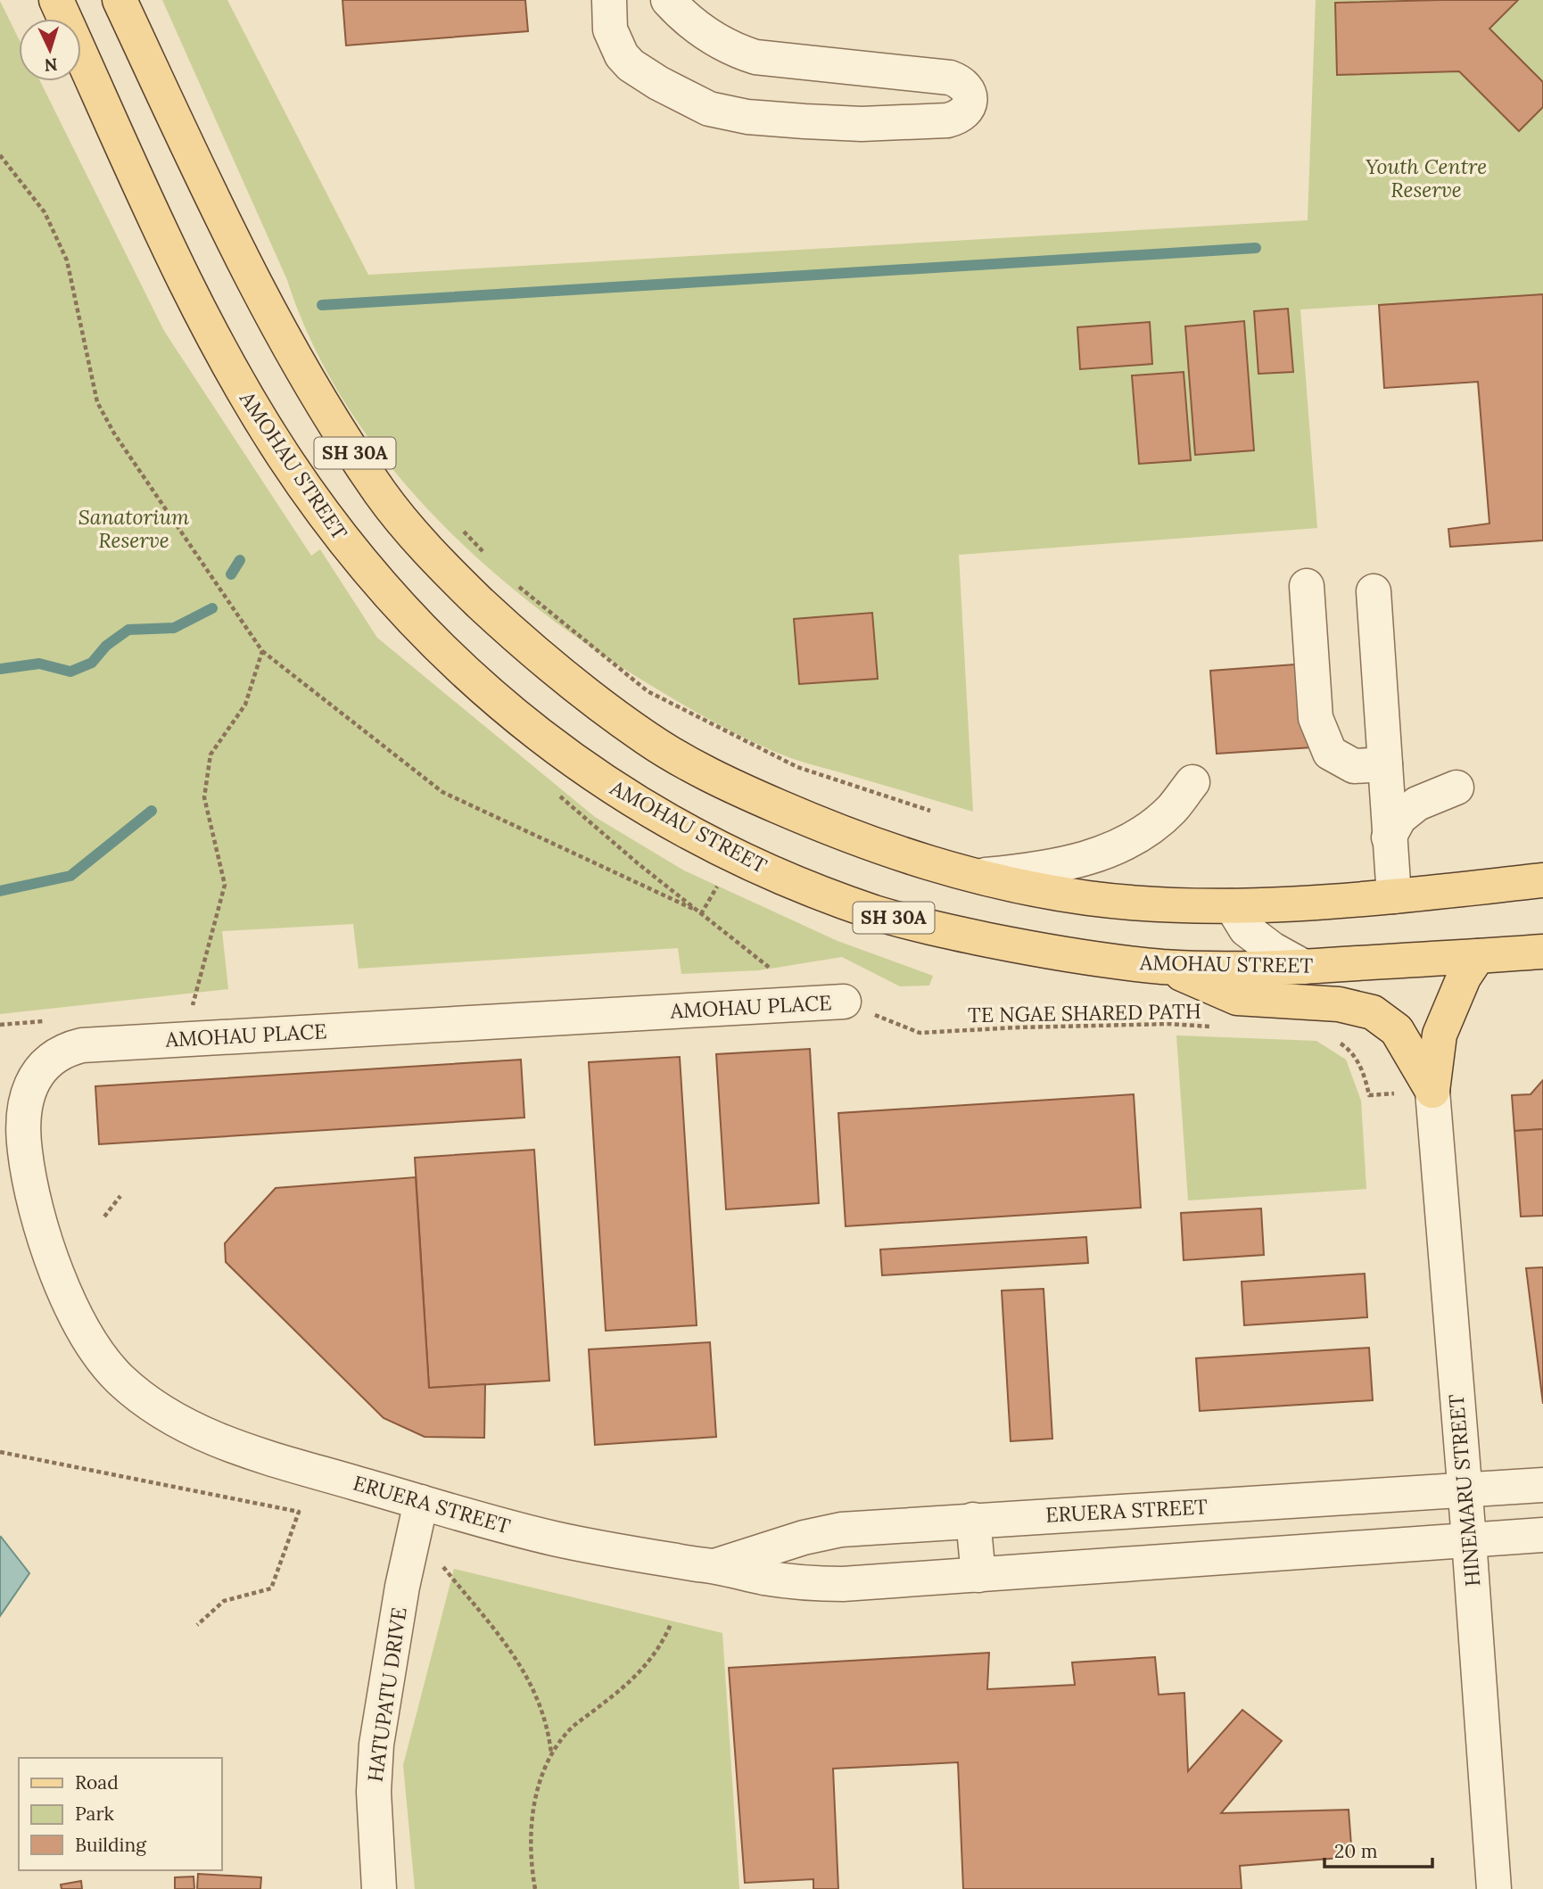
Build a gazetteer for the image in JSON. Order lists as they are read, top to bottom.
{
  "streets": {
    "main road": ["SH 30A", "AMOHAU STREET"],
    "street": [
      "AMOHAU PLACE",
      "HINEMARU STREET",
      "ERUERA STREET",
      "HATUPATU DRIVE"
    ],
    "path": ["TE NGAE SHARED PATH"]
  },
  "crossings": [
    ["AMOHAU PLACE", "ERUERA STREET"],
    ["HINEMARU STREET", "ERUERA STREET"],
    ["ERUERA STREET", "HATUPATU DRIVE"]
  ],
  "parks": ["Youth Centre Reserve", "Sanatorium Reserve"],
  "legend": ["Road", "Park", "Building"],
  "scale_bar": "20 m",
  "north": "bottom"
}
